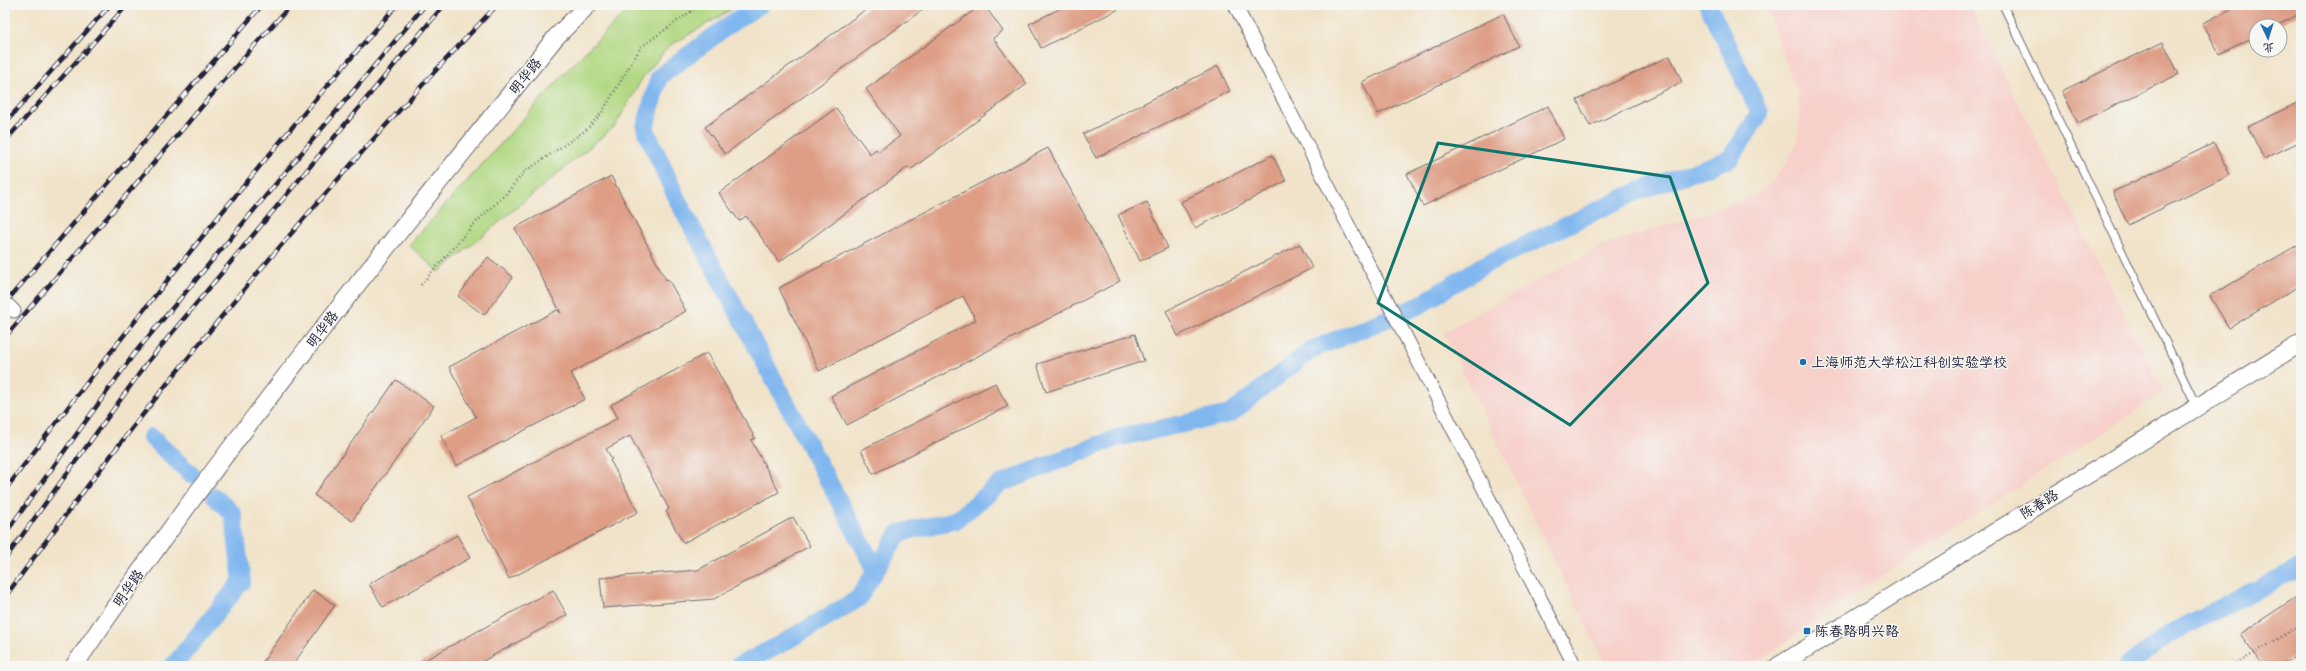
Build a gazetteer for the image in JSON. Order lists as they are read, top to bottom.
{
  "streets": {
    "street": ["明华路", "陈春路"]
  },
  "places": {
    "other": ["上海师范大学松江科创实验学校"],
    "transit": ["陈春路明兴路"]
  },
  "north": "bottom"
}
